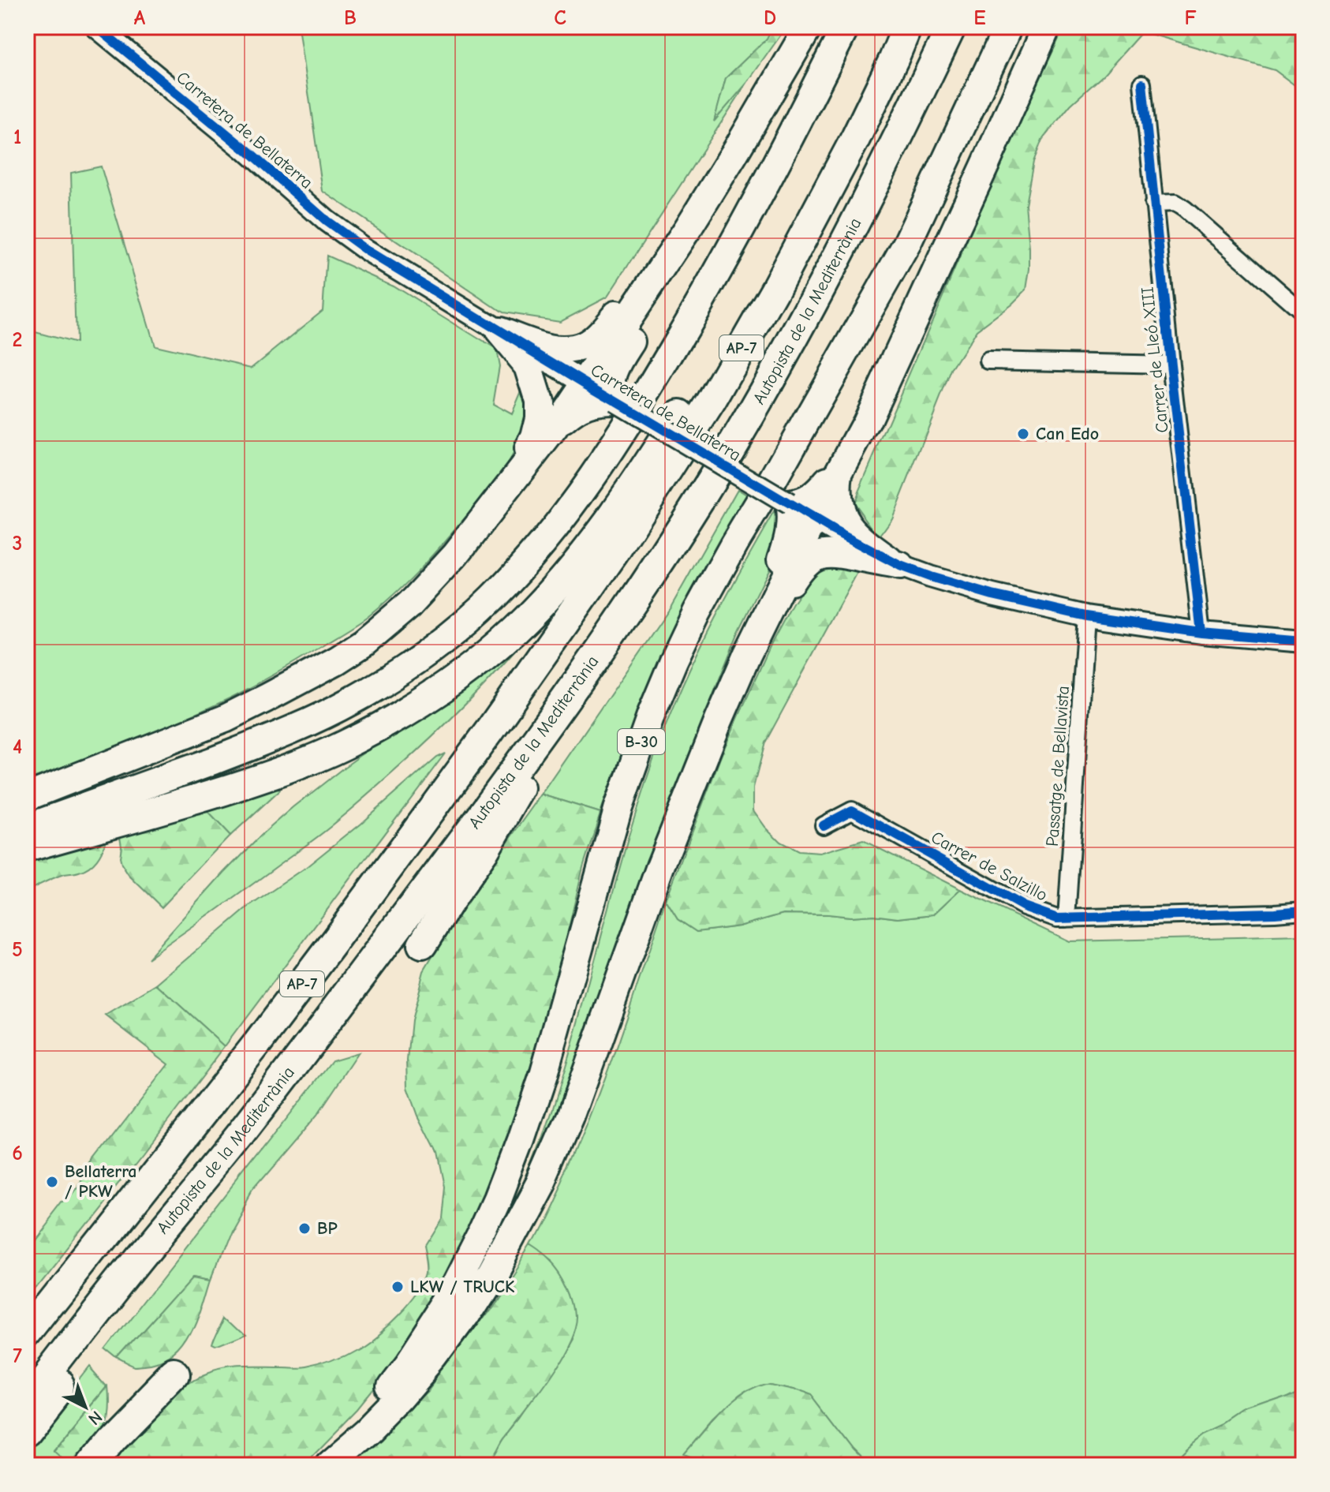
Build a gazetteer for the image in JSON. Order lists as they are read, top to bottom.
{
  "streets": {
    "highway": ["Autopista de la Mediterrània", "AP-7", "B-30"],
    "street": [
      "Carretera de Bellaterra",
      "Carrer de Lleó XIII",
      "Passatge de Bellavista",
      "Carrer de Salzillo"
    ]
  },
  "crossings": [
    ["Carretera de Bellaterra", "Carrer de Lleó XIII"],
    ["Carretera de Bellaterra", "Passatge de Bellavista"],
    ["Passatge de Bellavista", "Carrer de Salzillo"]
  ],
  "places": [
    "Can Edo",
    "Bellaterra / PKW",
    "BP",
    "LKW / TRUCK"
  ],
  "north": "bottom right",
  "grid": {
    "columns": [
      "A",
      "B",
      "C",
      "D",
      "E",
      "F"
    ],
    "rows": [
      "1",
      "2",
      "3",
      "4",
      "5",
      "6",
      "7"
    ]
  }
}
